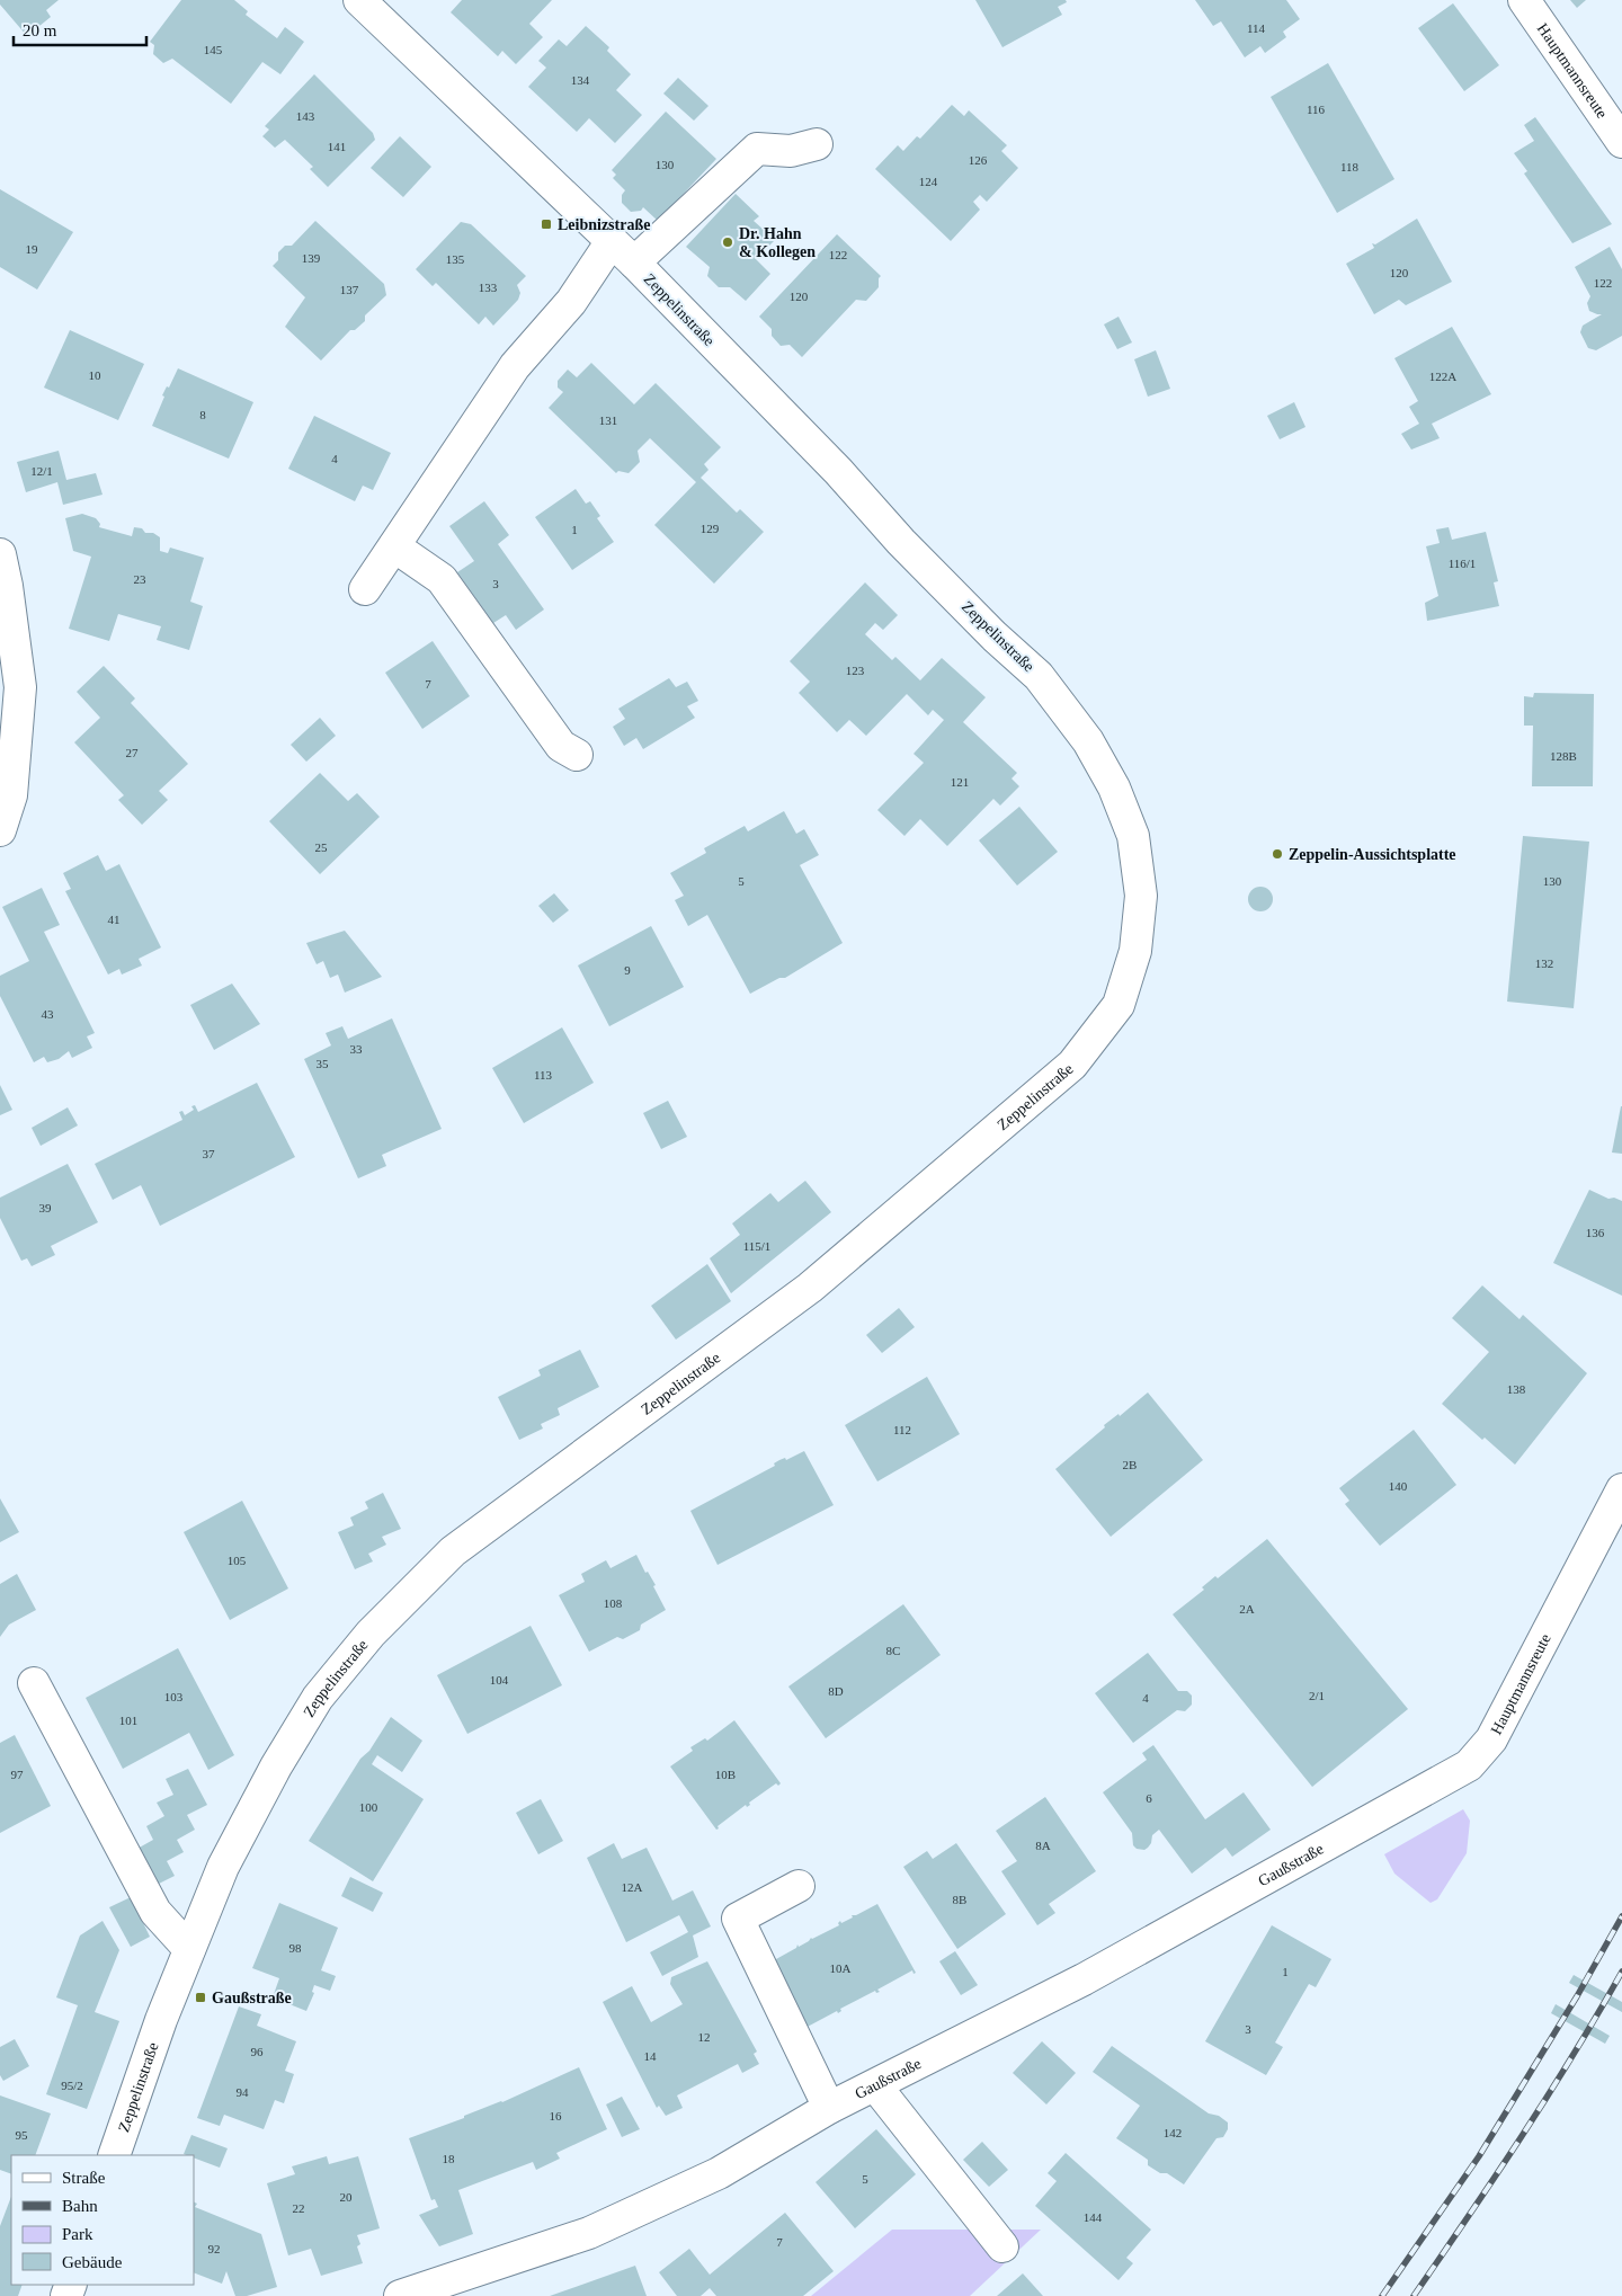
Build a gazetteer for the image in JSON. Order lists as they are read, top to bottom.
{
  "streets": {
    "street": ["Hauptmannsreute", "Zeppelinstraße", "Gaußstraße"]
  },
  "crossings": [
    ["Hauptmannsreute", "Gaußstraße"]
  ],
  "places": {
    "transit": ["Leibnizstraße", "Gaußstraße"],
    "other": ["Dr. Hahn & Kollegen", "Zeppelin-Aussichtsplatte"]
  },
  "house_numbers": [
    "114",
    "145",
    "134",
    "116",
    "143",
    "141",
    "126",
    "130",
    "118",
    "124",
    "19",
    "122",
    "139",
    "135",
    "120",
    "122",
    "133",
    "137",
    "120",
    "10",
    "122A",
    "8",
    "131",
    "4",
    "12/1",
    "129",
    "1",
    "116/1",
    "23",
    "3",
    "123",
    "7",
    "27",
    "128B",
    "121",
    "25",
    "5",
    "130",
    "41",
    "132",
    "9",
    "43",
    "33",
    "35",
    "113",
    "37",
    "39",
    "136",
    "115/1",
    "138",
    "112",
    "2B",
    "140",
    "105",
    "108",
    "2A",
    "8C",
    "104",
    "8D",
    "2/1",
    "103",
    "4",
    "101",
    "97",
    "10B",
    "6",
    "100",
    "8A",
    "12A",
    "8B",
    "98",
    "10A",
    "1",
    "3",
    "12",
    "96",
    "14",
    "95/2",
    "94",
    "16",
    "142",
    "95",
    "18",
    "5",
    "20",
    "22",
    "144",
    "7",
    "92"
  ],
  "legend": [
    "Straße",
    "Bahn",
    "Park",
    "Gebäude"
  ],
  "scale_bar": "20 m"
}
